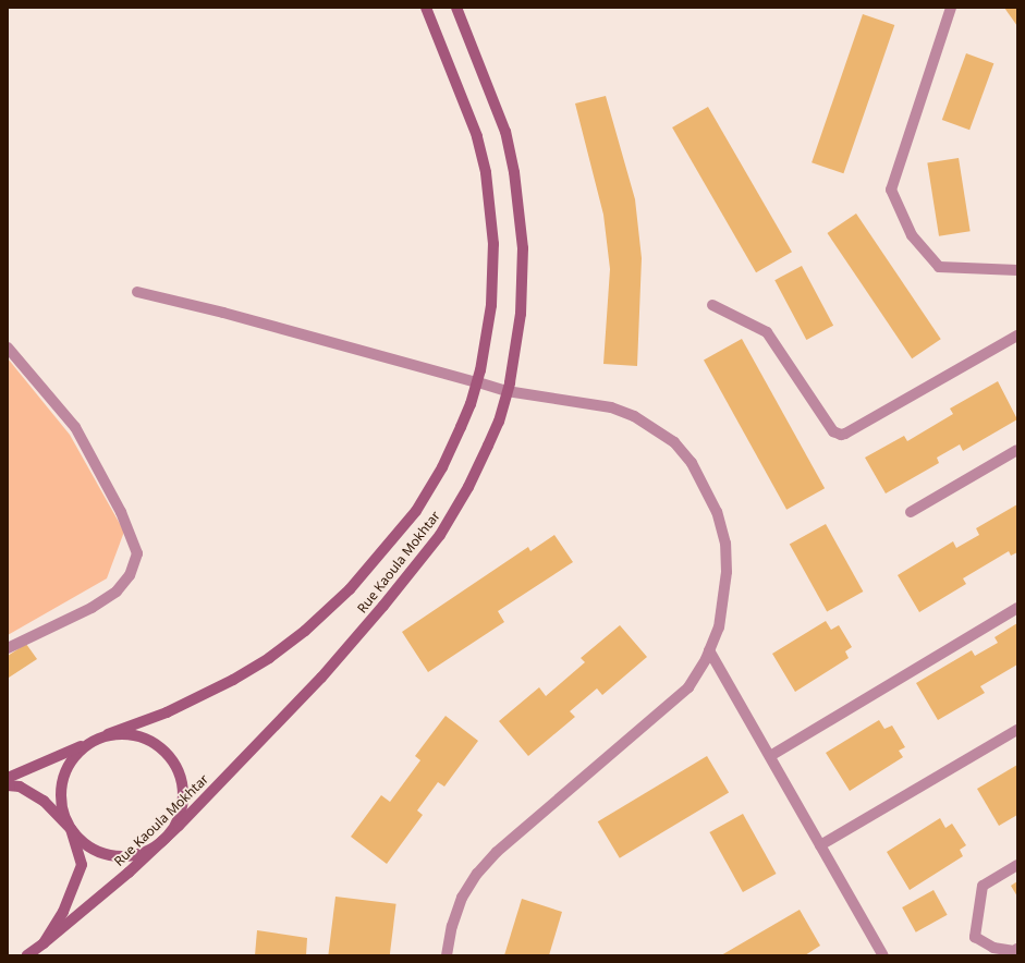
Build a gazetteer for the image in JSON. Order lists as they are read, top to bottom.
{
  "streets": {
    "main road": ["Rue Kaoula Mokhtar"]
  }
}
